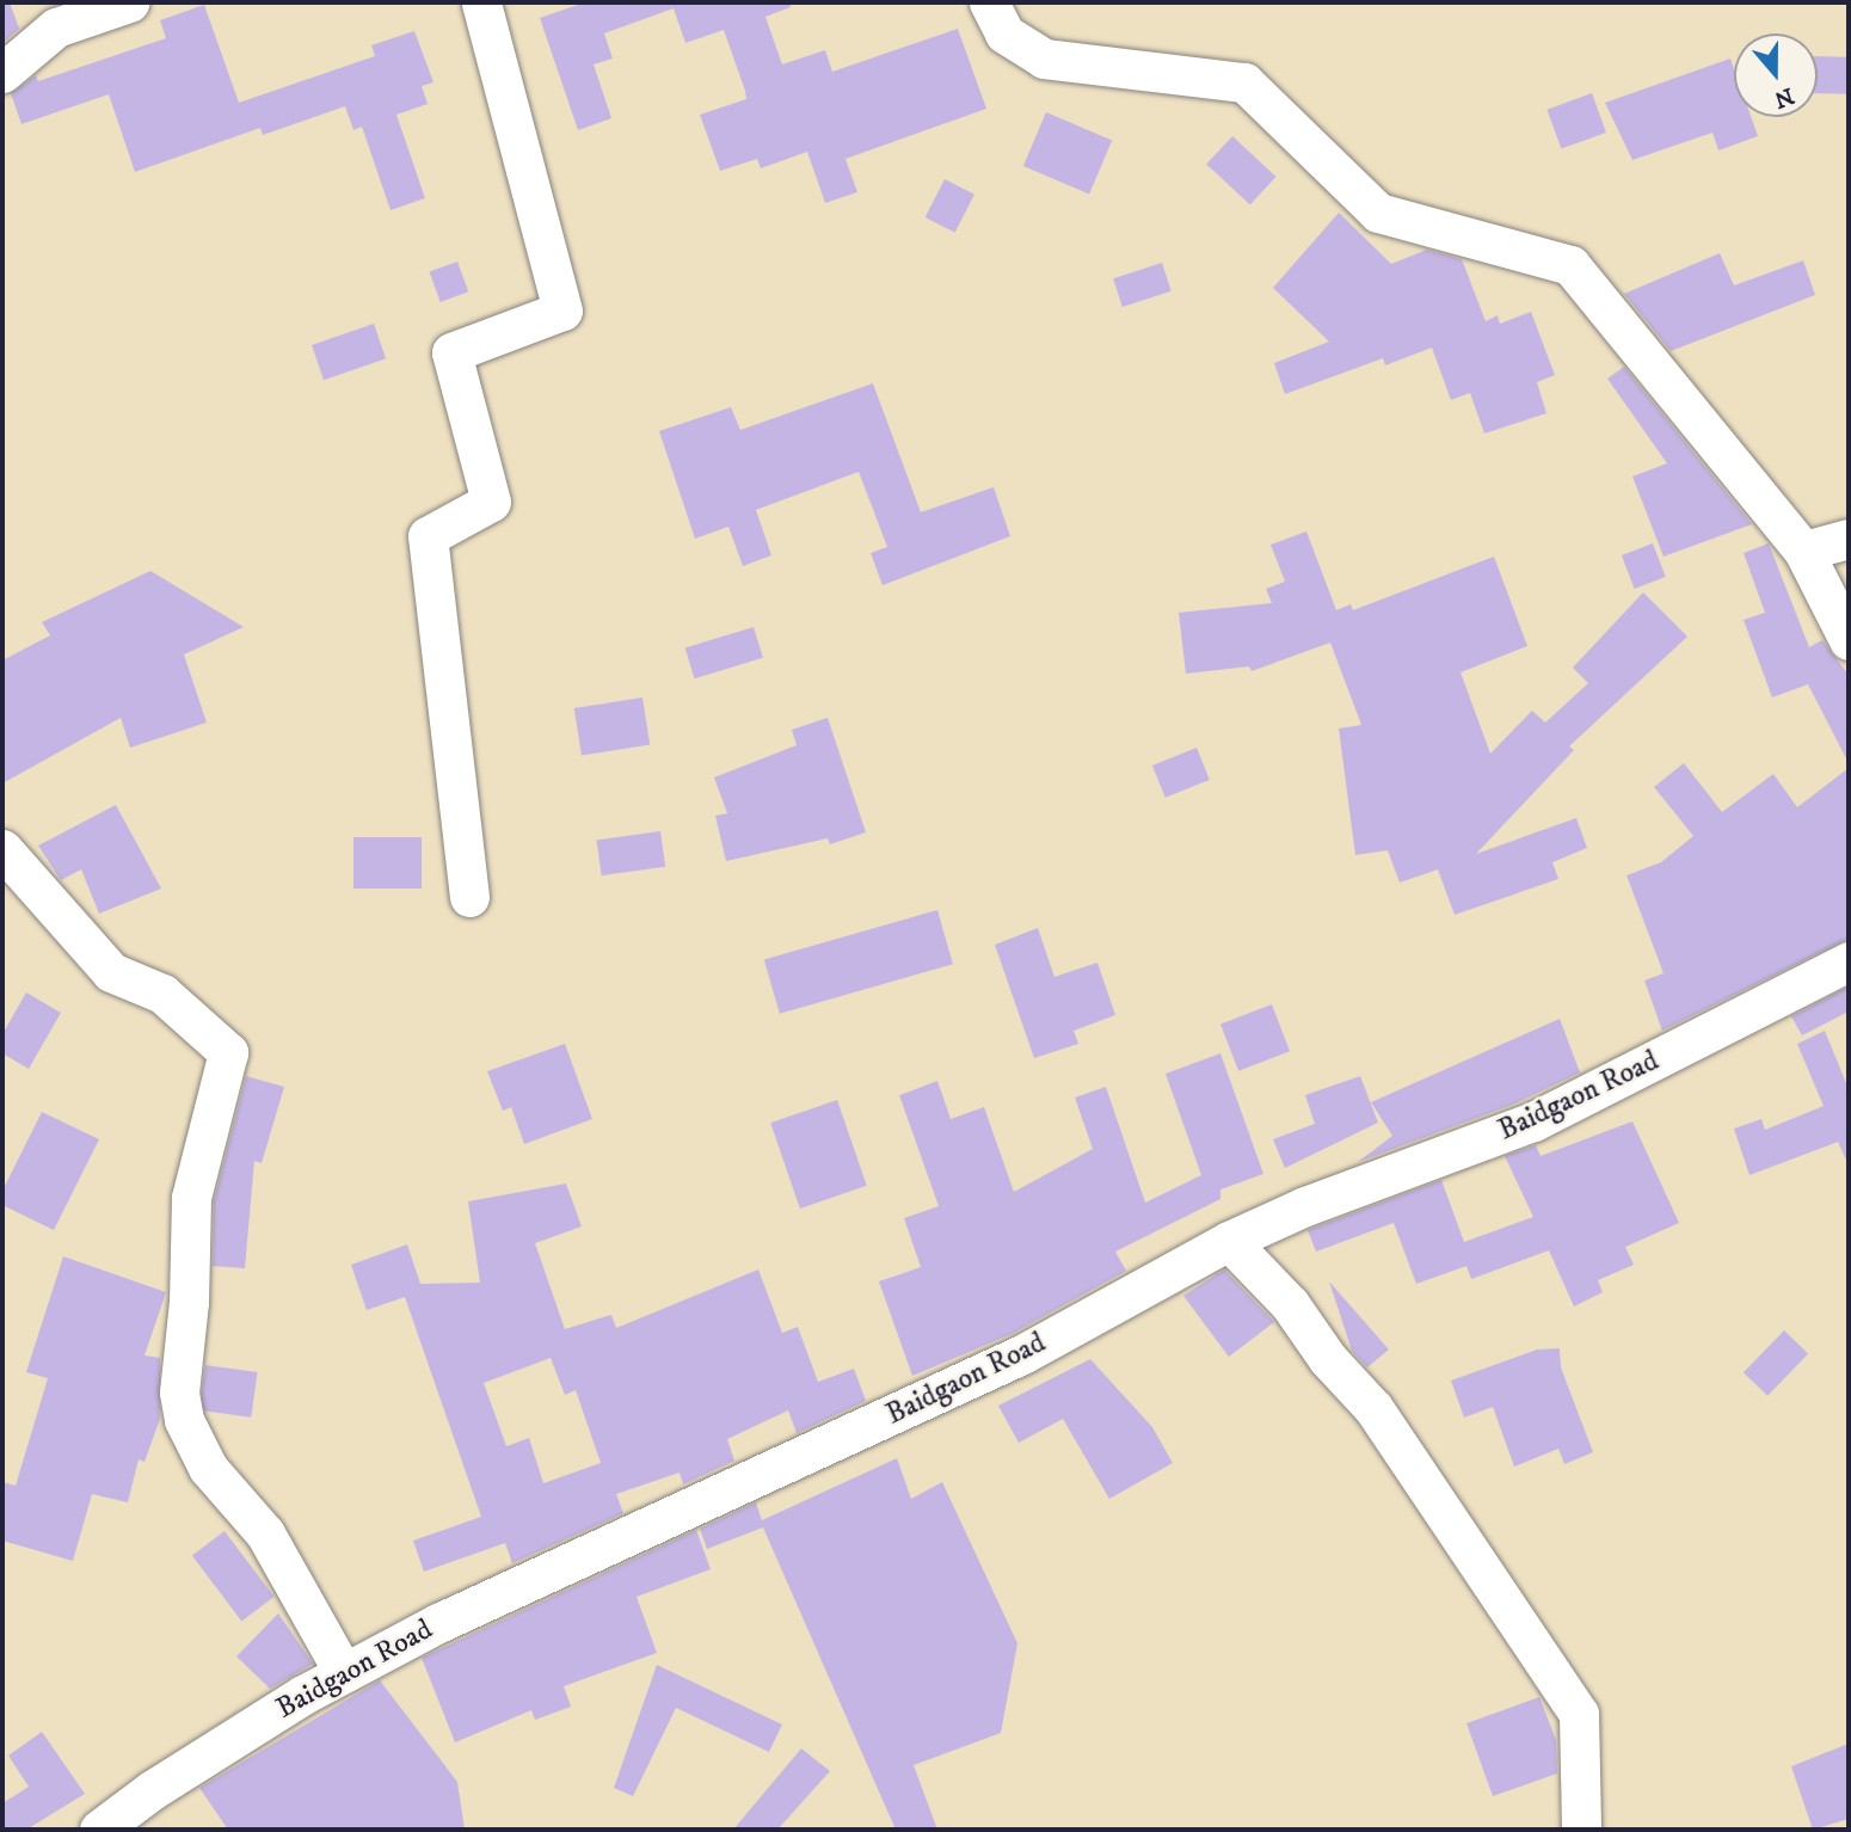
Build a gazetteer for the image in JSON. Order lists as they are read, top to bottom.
{
  "streets": {
    "street": ["Baidgaon Road"]
  },
  "north": "bottom"
}
